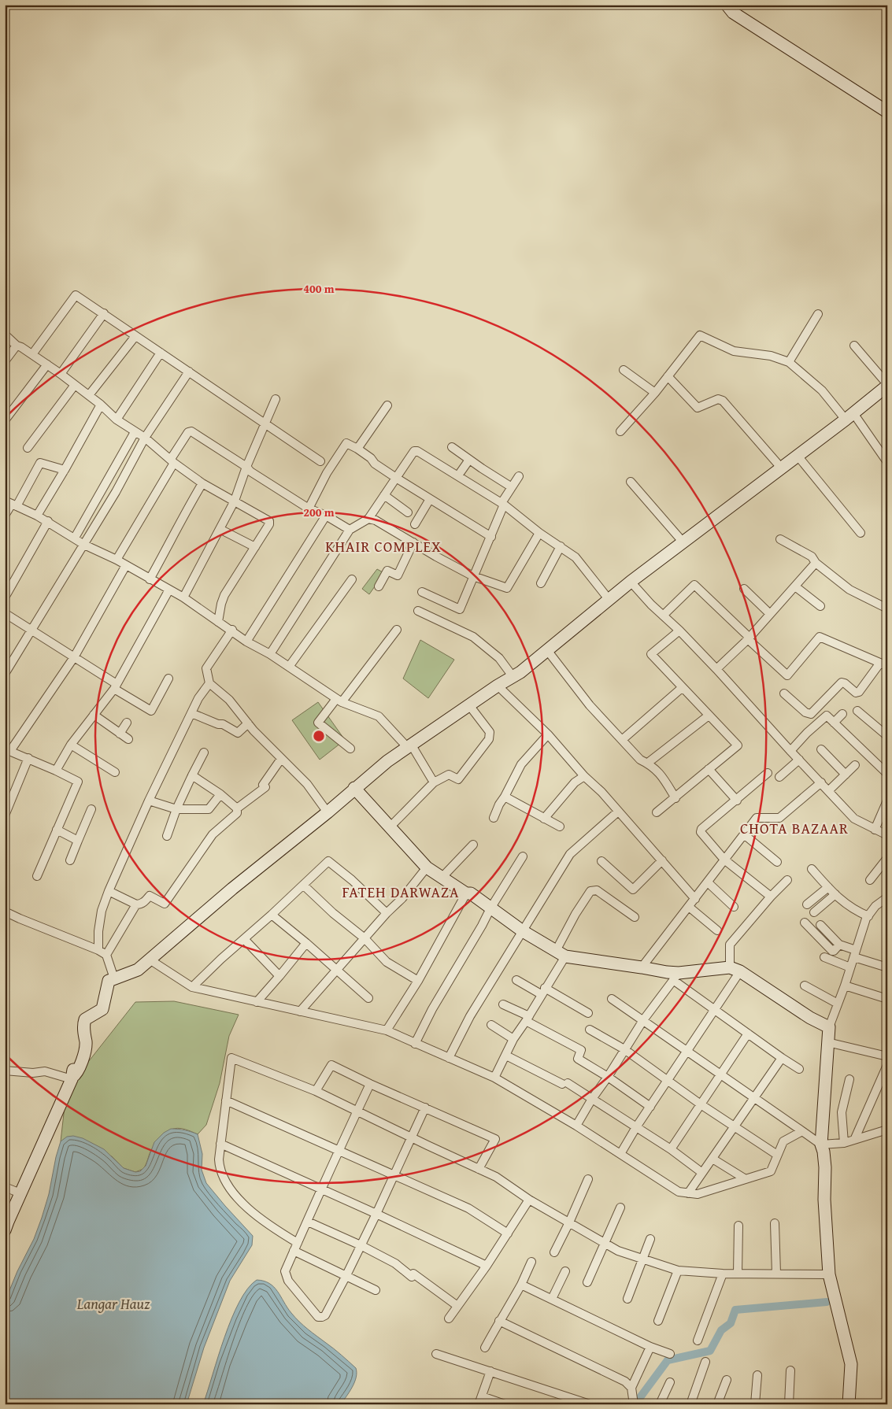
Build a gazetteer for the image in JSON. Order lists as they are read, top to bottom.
{
  "districts": ["KHAIR COMPLEX", "CHOTA BAZAAR", "FATEH DARWAZA"],
  "water": ["Langar Hauz"],
  "rings": ["400 m", "200 m"]
}
